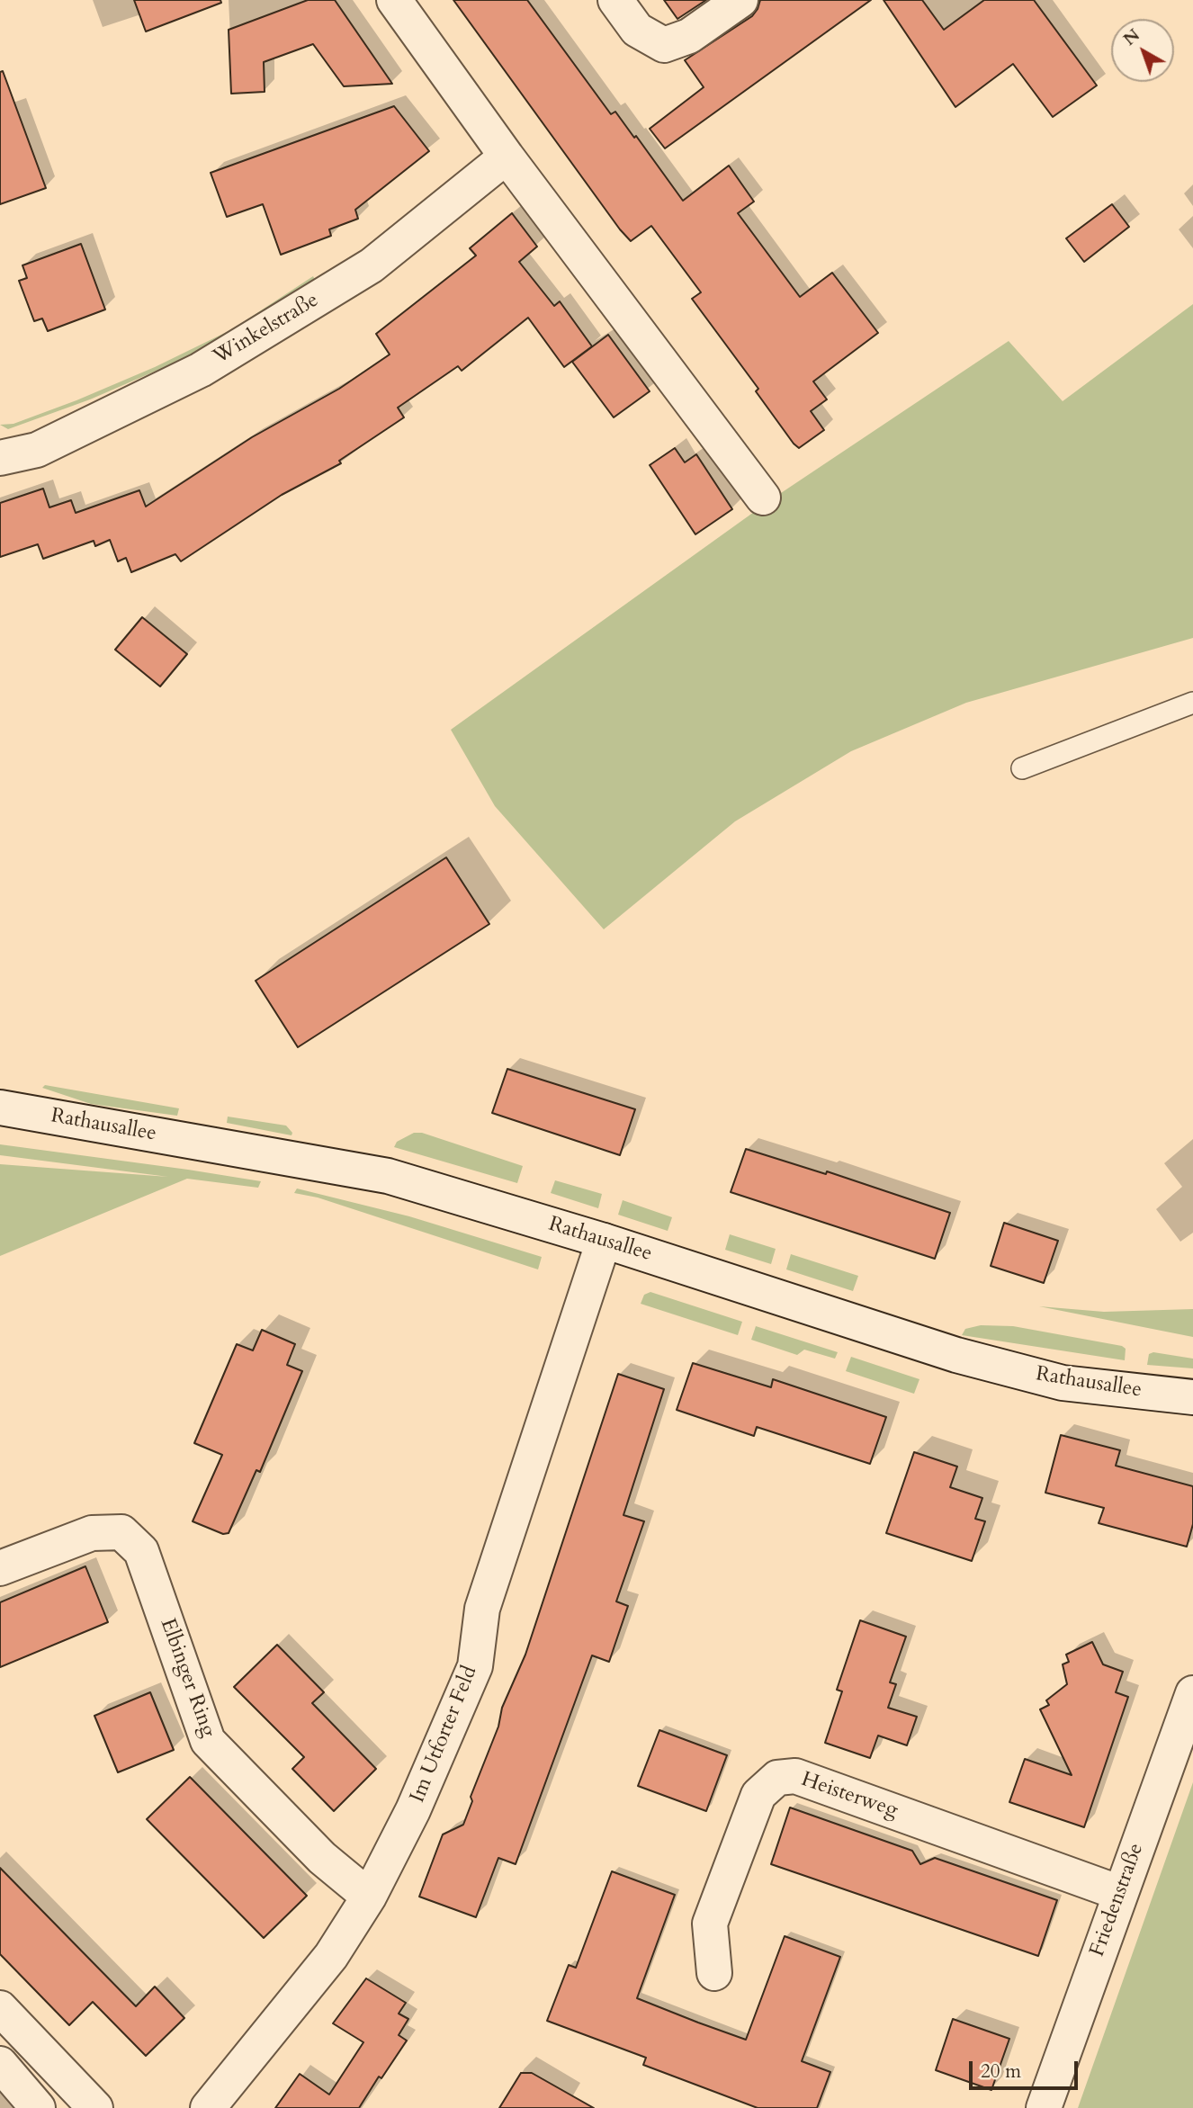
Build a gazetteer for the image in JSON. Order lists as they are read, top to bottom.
{
  "streets": {
    "street": [
      "Winkelstraße",
      "Rathausallee",
      "Elbinger Ring",
      "Im Utforter Feld",
      "Heisterweg",
      "Friedenstraße"
    ]
  },
  "crossings": [
    ["Rathausallee", "Im Utforter Feld"],
    ["Elbinger Ring", "Im Utforter Feld"],
    ["Heisterweg", "Friedenstraße"]
  ],
  "scale_bar": "20 m",
  "north": "top left"
}
